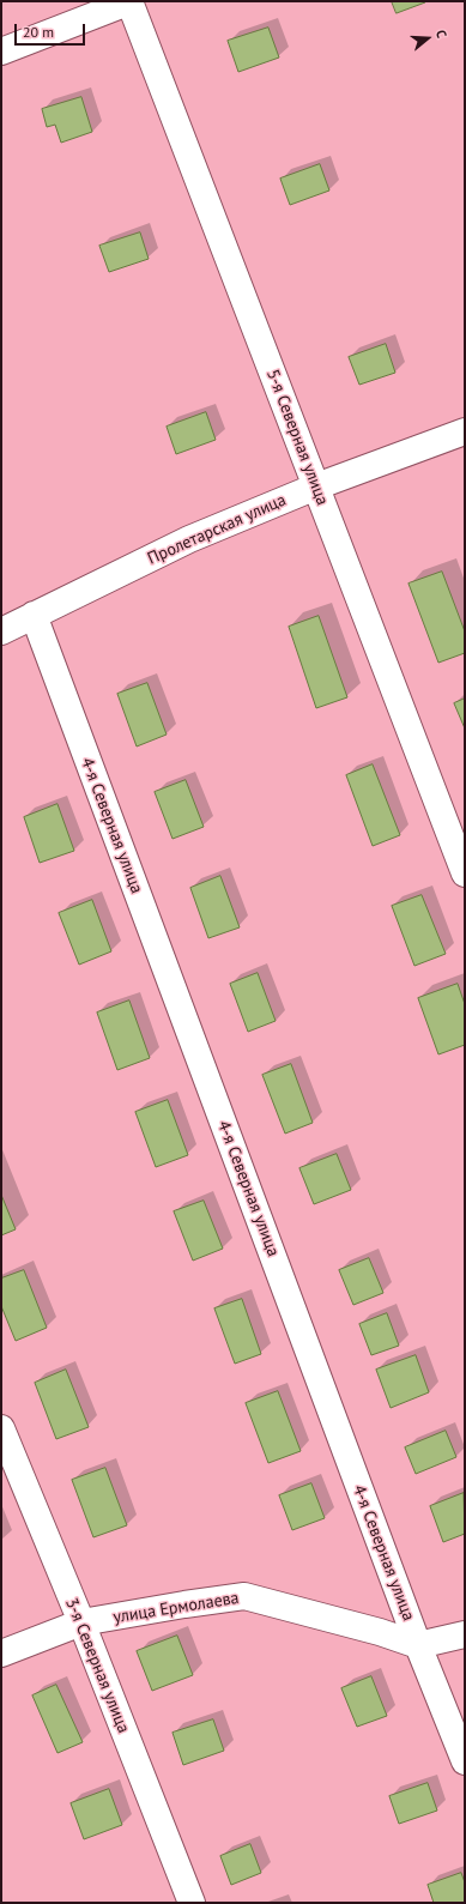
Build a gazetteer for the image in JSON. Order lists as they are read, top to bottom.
{
  "streets": {
    "street": [
      "5-я Северная улица",
      "Пролетарская улица",
      "4-я Северная улица",
      "улица Ермолаева",
      "3-я Северная улица"
    ]
  },
  "crossings": [
    ["5-я Северная улица", "Пролетарская улица"],
    ["Пролетарская улица", "4-я Северная улица"],
    ["4-я Северная улица", "улица Ермолаева"],
    ["улица Ермолаева", "3-я Северная улица"]
  ],
  "scale_bar": "20 m",
  "north": "right"
}
